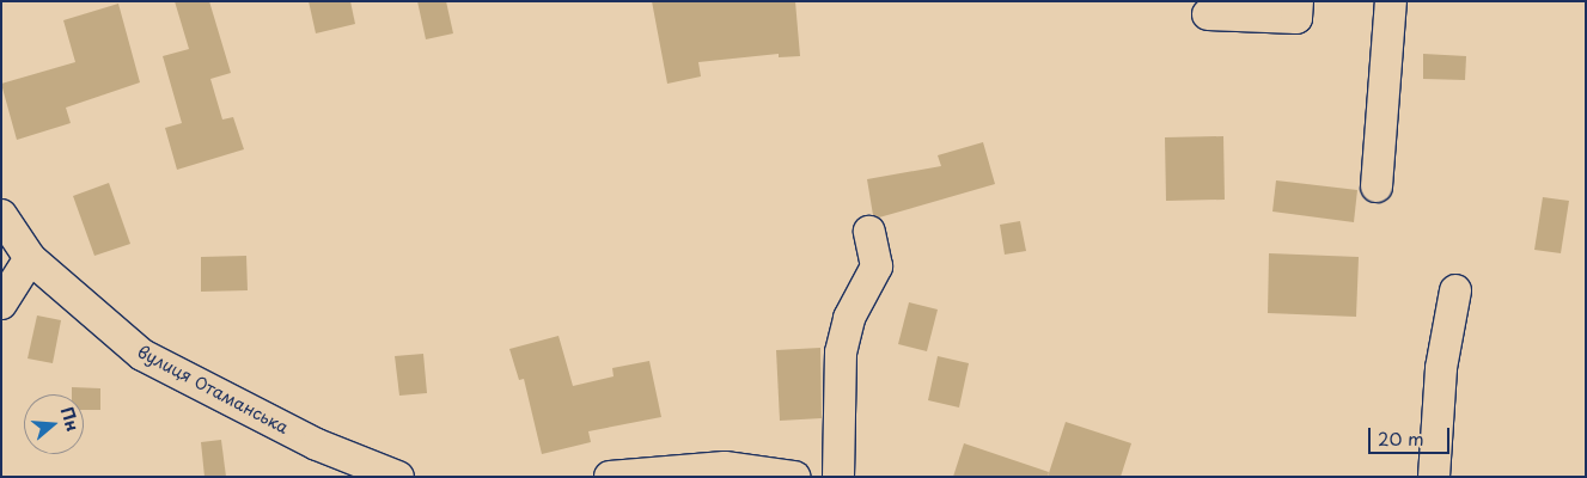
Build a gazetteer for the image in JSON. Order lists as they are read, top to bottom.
{
  "streets": {
    "street": ["вулиця Отаманська"]
  },
  "scale_bar": "20 m",
  "north": "right"
}
